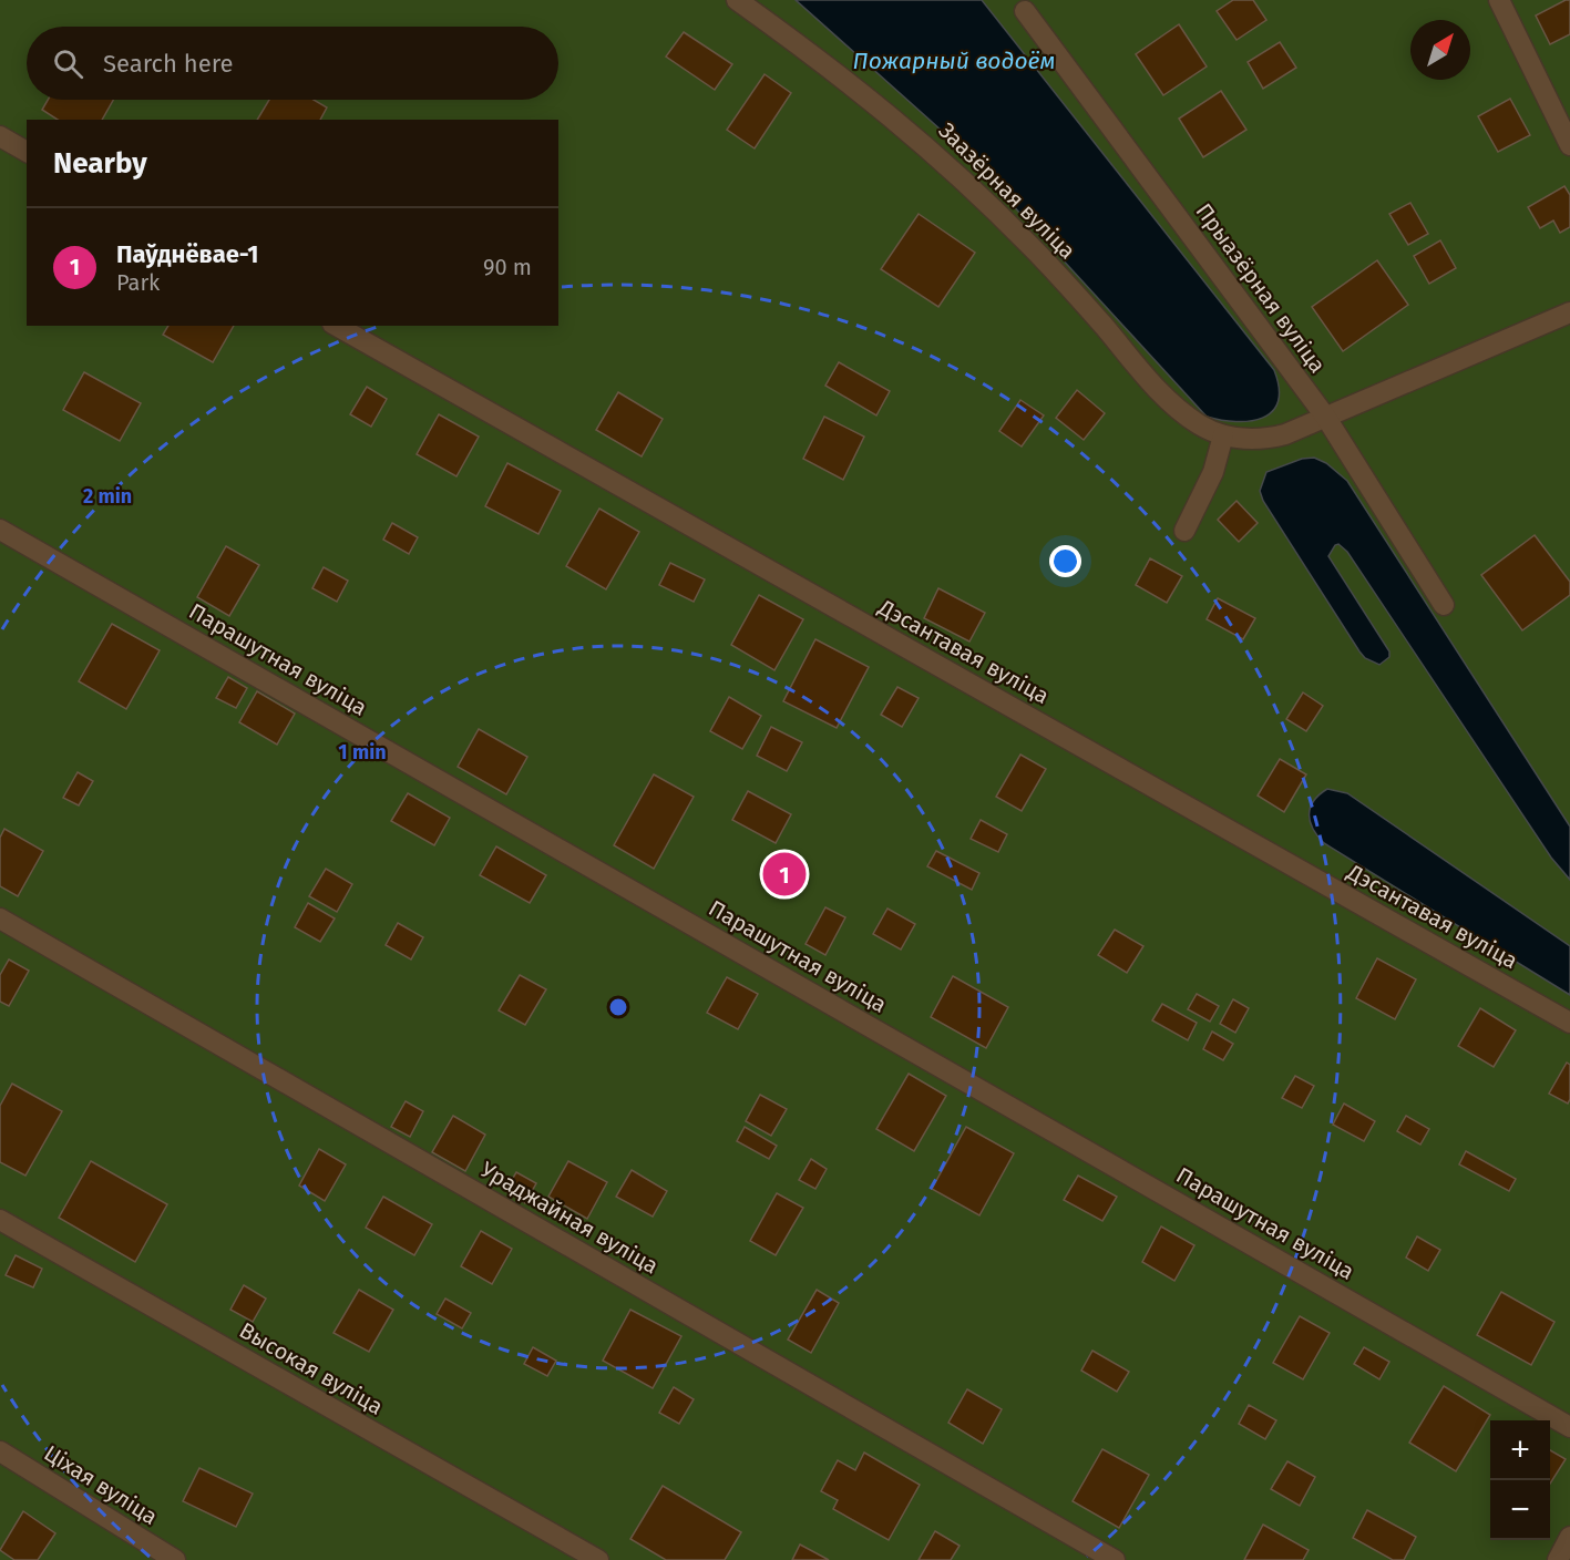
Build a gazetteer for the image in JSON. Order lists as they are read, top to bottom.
{
  "streets": {
    "lane": [
      "Заазёрная вуліца",
      "Прыазёрная вуліца",
      "Дэсантавая вуліца",
      "Парашутная вуліца",
      "Ураджайная вуліца",
      "Высокая вуліца",
      "Ціхая вуліца"
    ]
  },
  "water": ["Пожарный водоём"],
  "north": "top right",
  "page": {
    "search": "Search here",
    "heading": "Nearby",
    "list": [
      {
        "mark": "1",
        "name": "Паўднёвае-1",
        "note": "Park",
        "value": "90 m"
      }
    ],
    "pins": "1",
    "map_buttons": ["+", "−"]
  },
  "rings": ["2 min", "1 min"]
}
